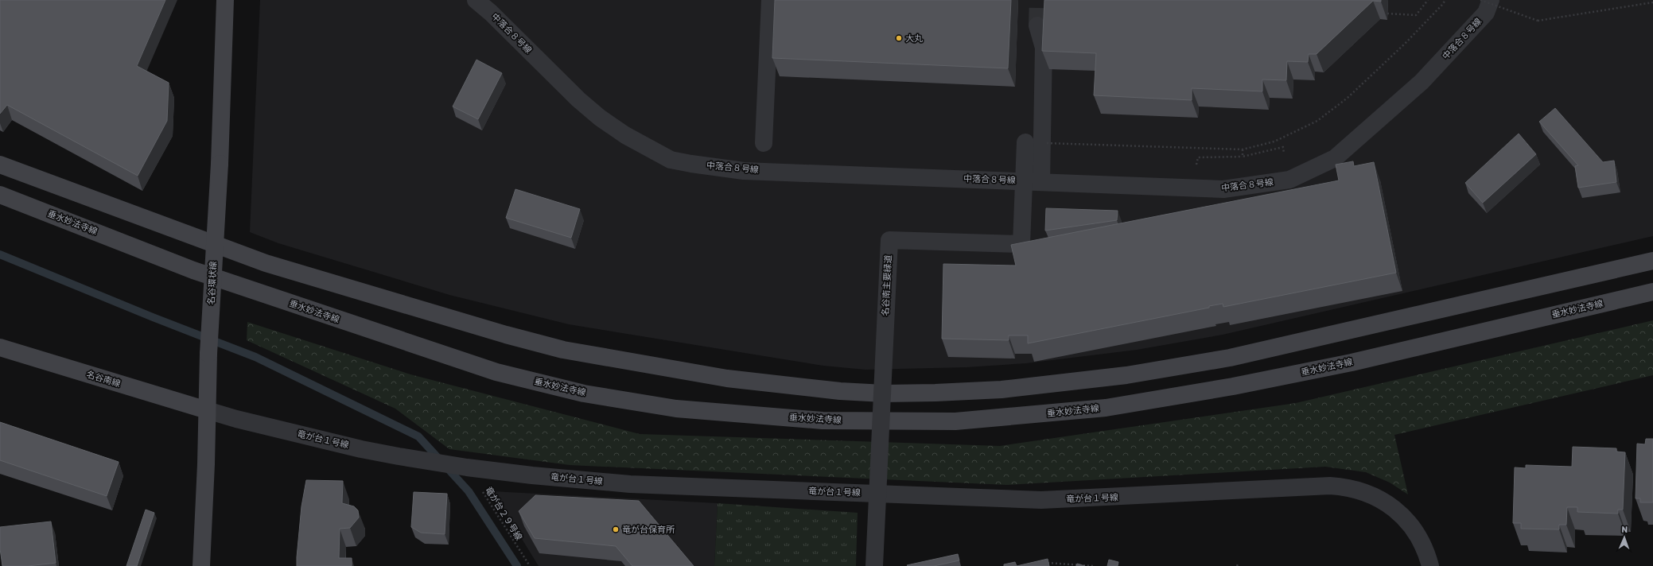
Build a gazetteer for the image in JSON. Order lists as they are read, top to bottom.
{
  "streets": {
    "street": [
      "中落合８号線",
      "垂水妙法寺線",
      "名谷環状線",
      "名谷南主要緑道",
      "名谷南線",
      "竜が台１号線"
    ],
    "path": ["竜が台２９号線"]
  },
  "crossings": [
    ["名谷環状線", "名谷南線"],
    ["名谷環状線", "竜が台１号線"],
    ["名谷南線", "竜が台１号線"],
    ["竜が台１号線", "竜が台２９号線"]
  ],
  "places": ["大丸", "竜が台保育所"],
  "north": "top"
}
